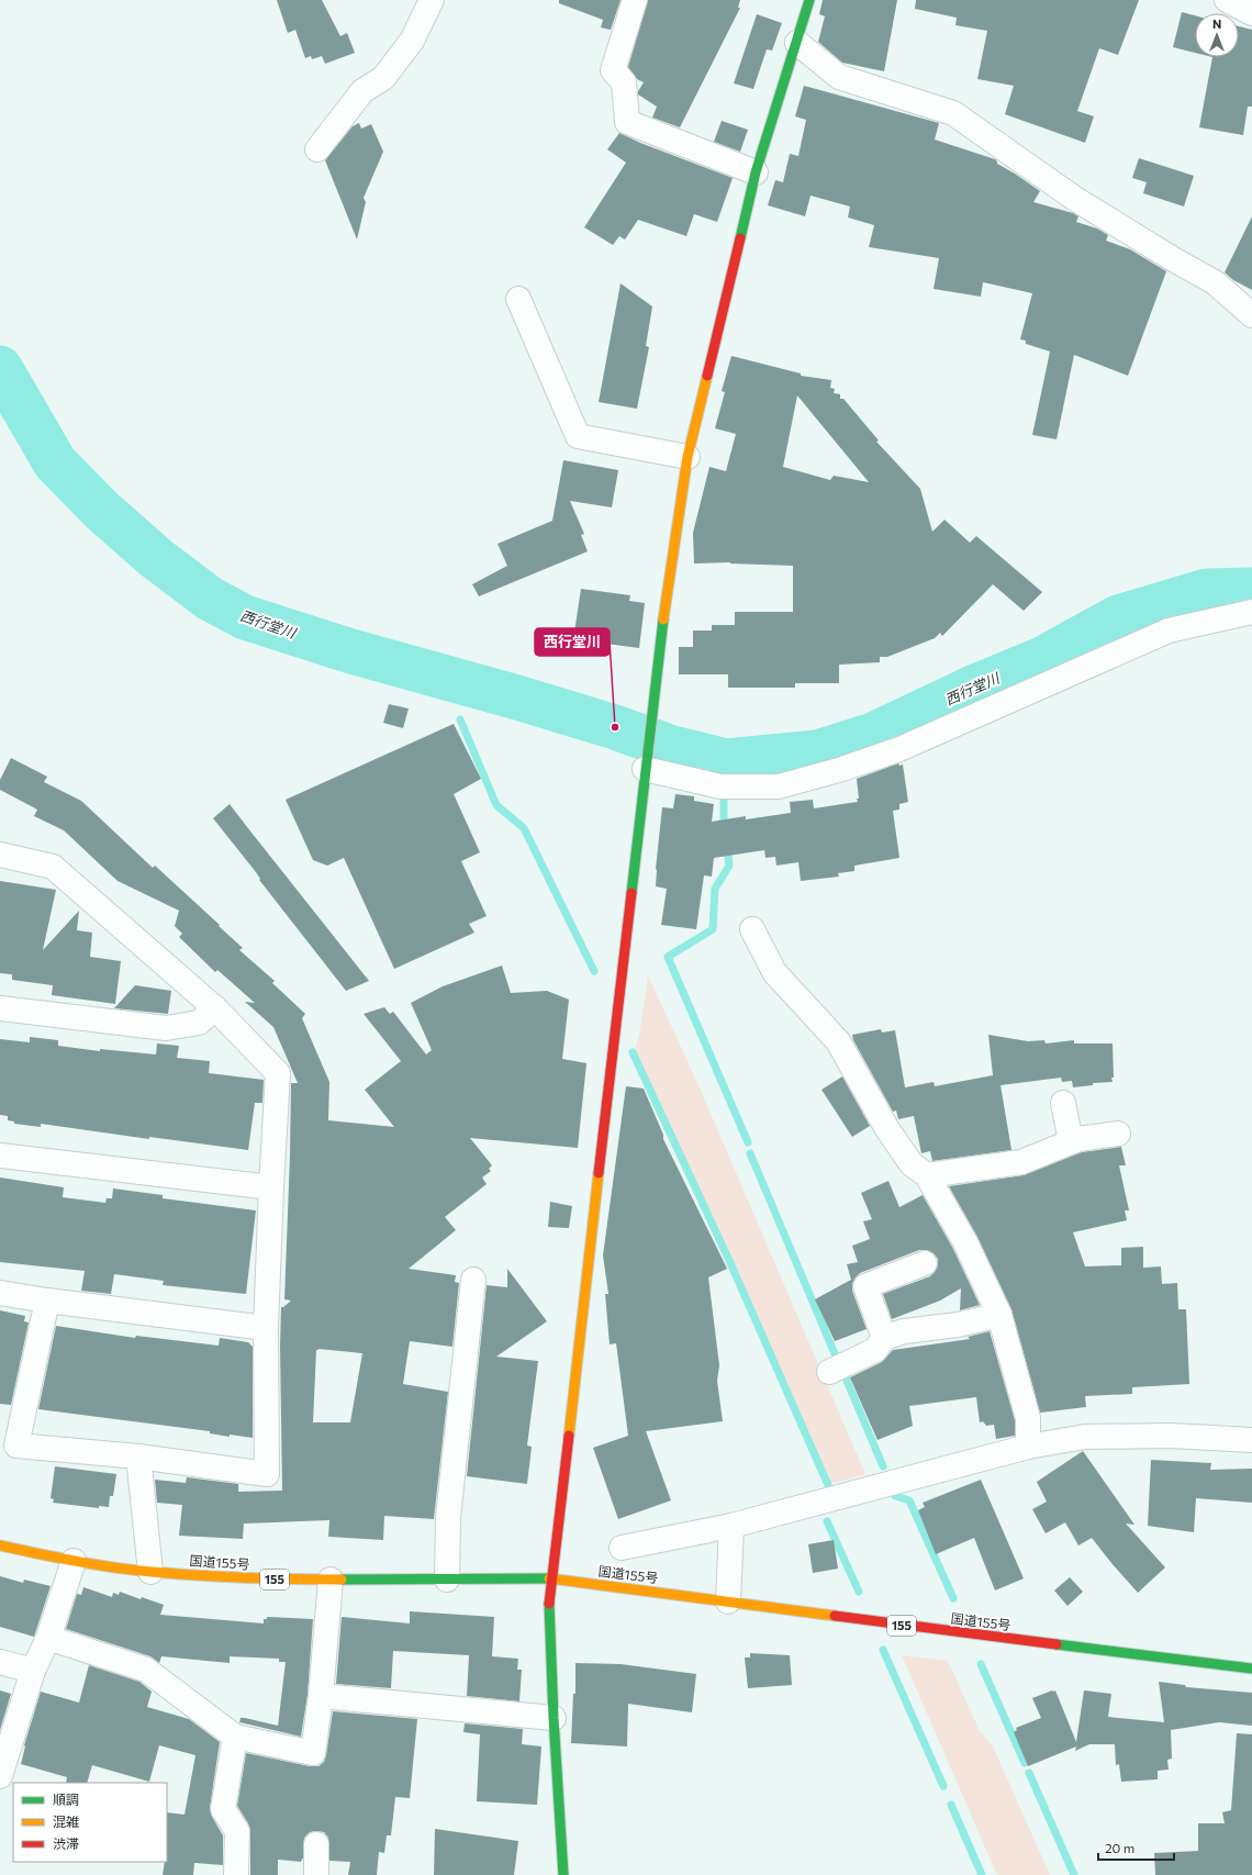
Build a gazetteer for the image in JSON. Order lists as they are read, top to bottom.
{
  "streets": {
    "main road": ["国道155号", "155"]
  },
  "water": ["西行堂川"],
  "places": ["西行堂川"],
  "legend": ["順調", "混雑", "渋滞"],
  "scale_bar": "20 m",
  "north": "top"
}
